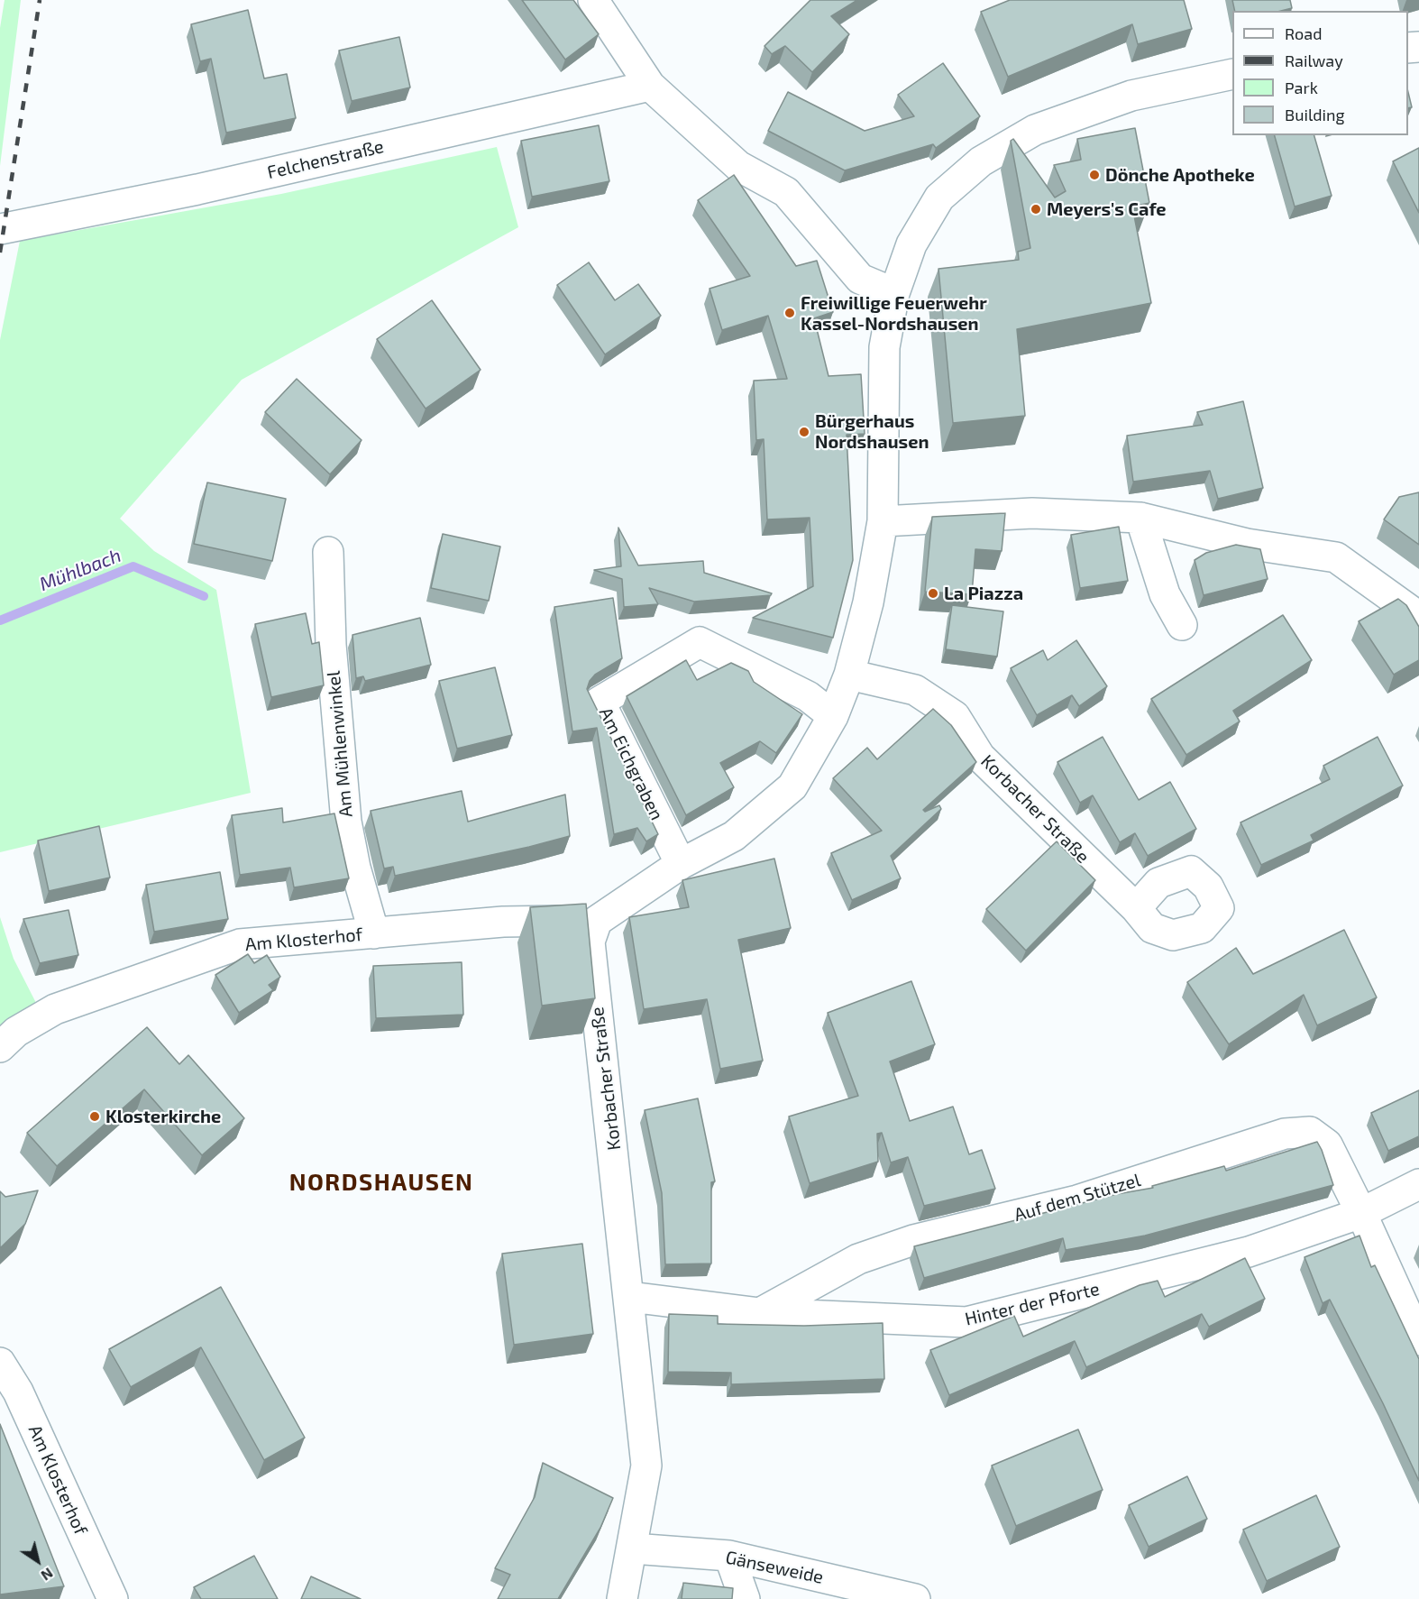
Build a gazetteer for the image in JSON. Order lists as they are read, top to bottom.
{
  "streets": {
    "street": [
      "Felchenstraße",
      "Am Mühlenwinkel",
      "Am Eichgraben",
      "Korbacher Straße",
      "Am Klosterhof",
      "Auf dem Stützel",
      "Hinter der Pforte",
      "Gänseweide"
    ]
  },
  "crossings": [
    ["Am Mühlenwinkel", "Am Klosterhof"],
    ["Korbacher Straße", "Am Klosterhof"],
    ["Korbacher Straße", "Hinter der Pforte"],
    ["Korbacher Straße", "Gänseweide"],
    ["Auf dem Stützel", "Hinter der Pforte"]
  ],
  "districts": ["NORDSHAUSEN"],
  "water": ["Mühlbach"],
  "places": [
    "Dönche Apotheke",
    "Meyers's Cafe",
    "Freiwillige Feuerwehr Kassel-Nordshausen",
    "Bürgerhaus Nordshausen",
    "La Piazza",
    "Klosterkirche"
  ],
  "legend": [
    "Road",
    "Railway",
    "Park",
    "Building"
  ],
  "north": "bottom right"
}
